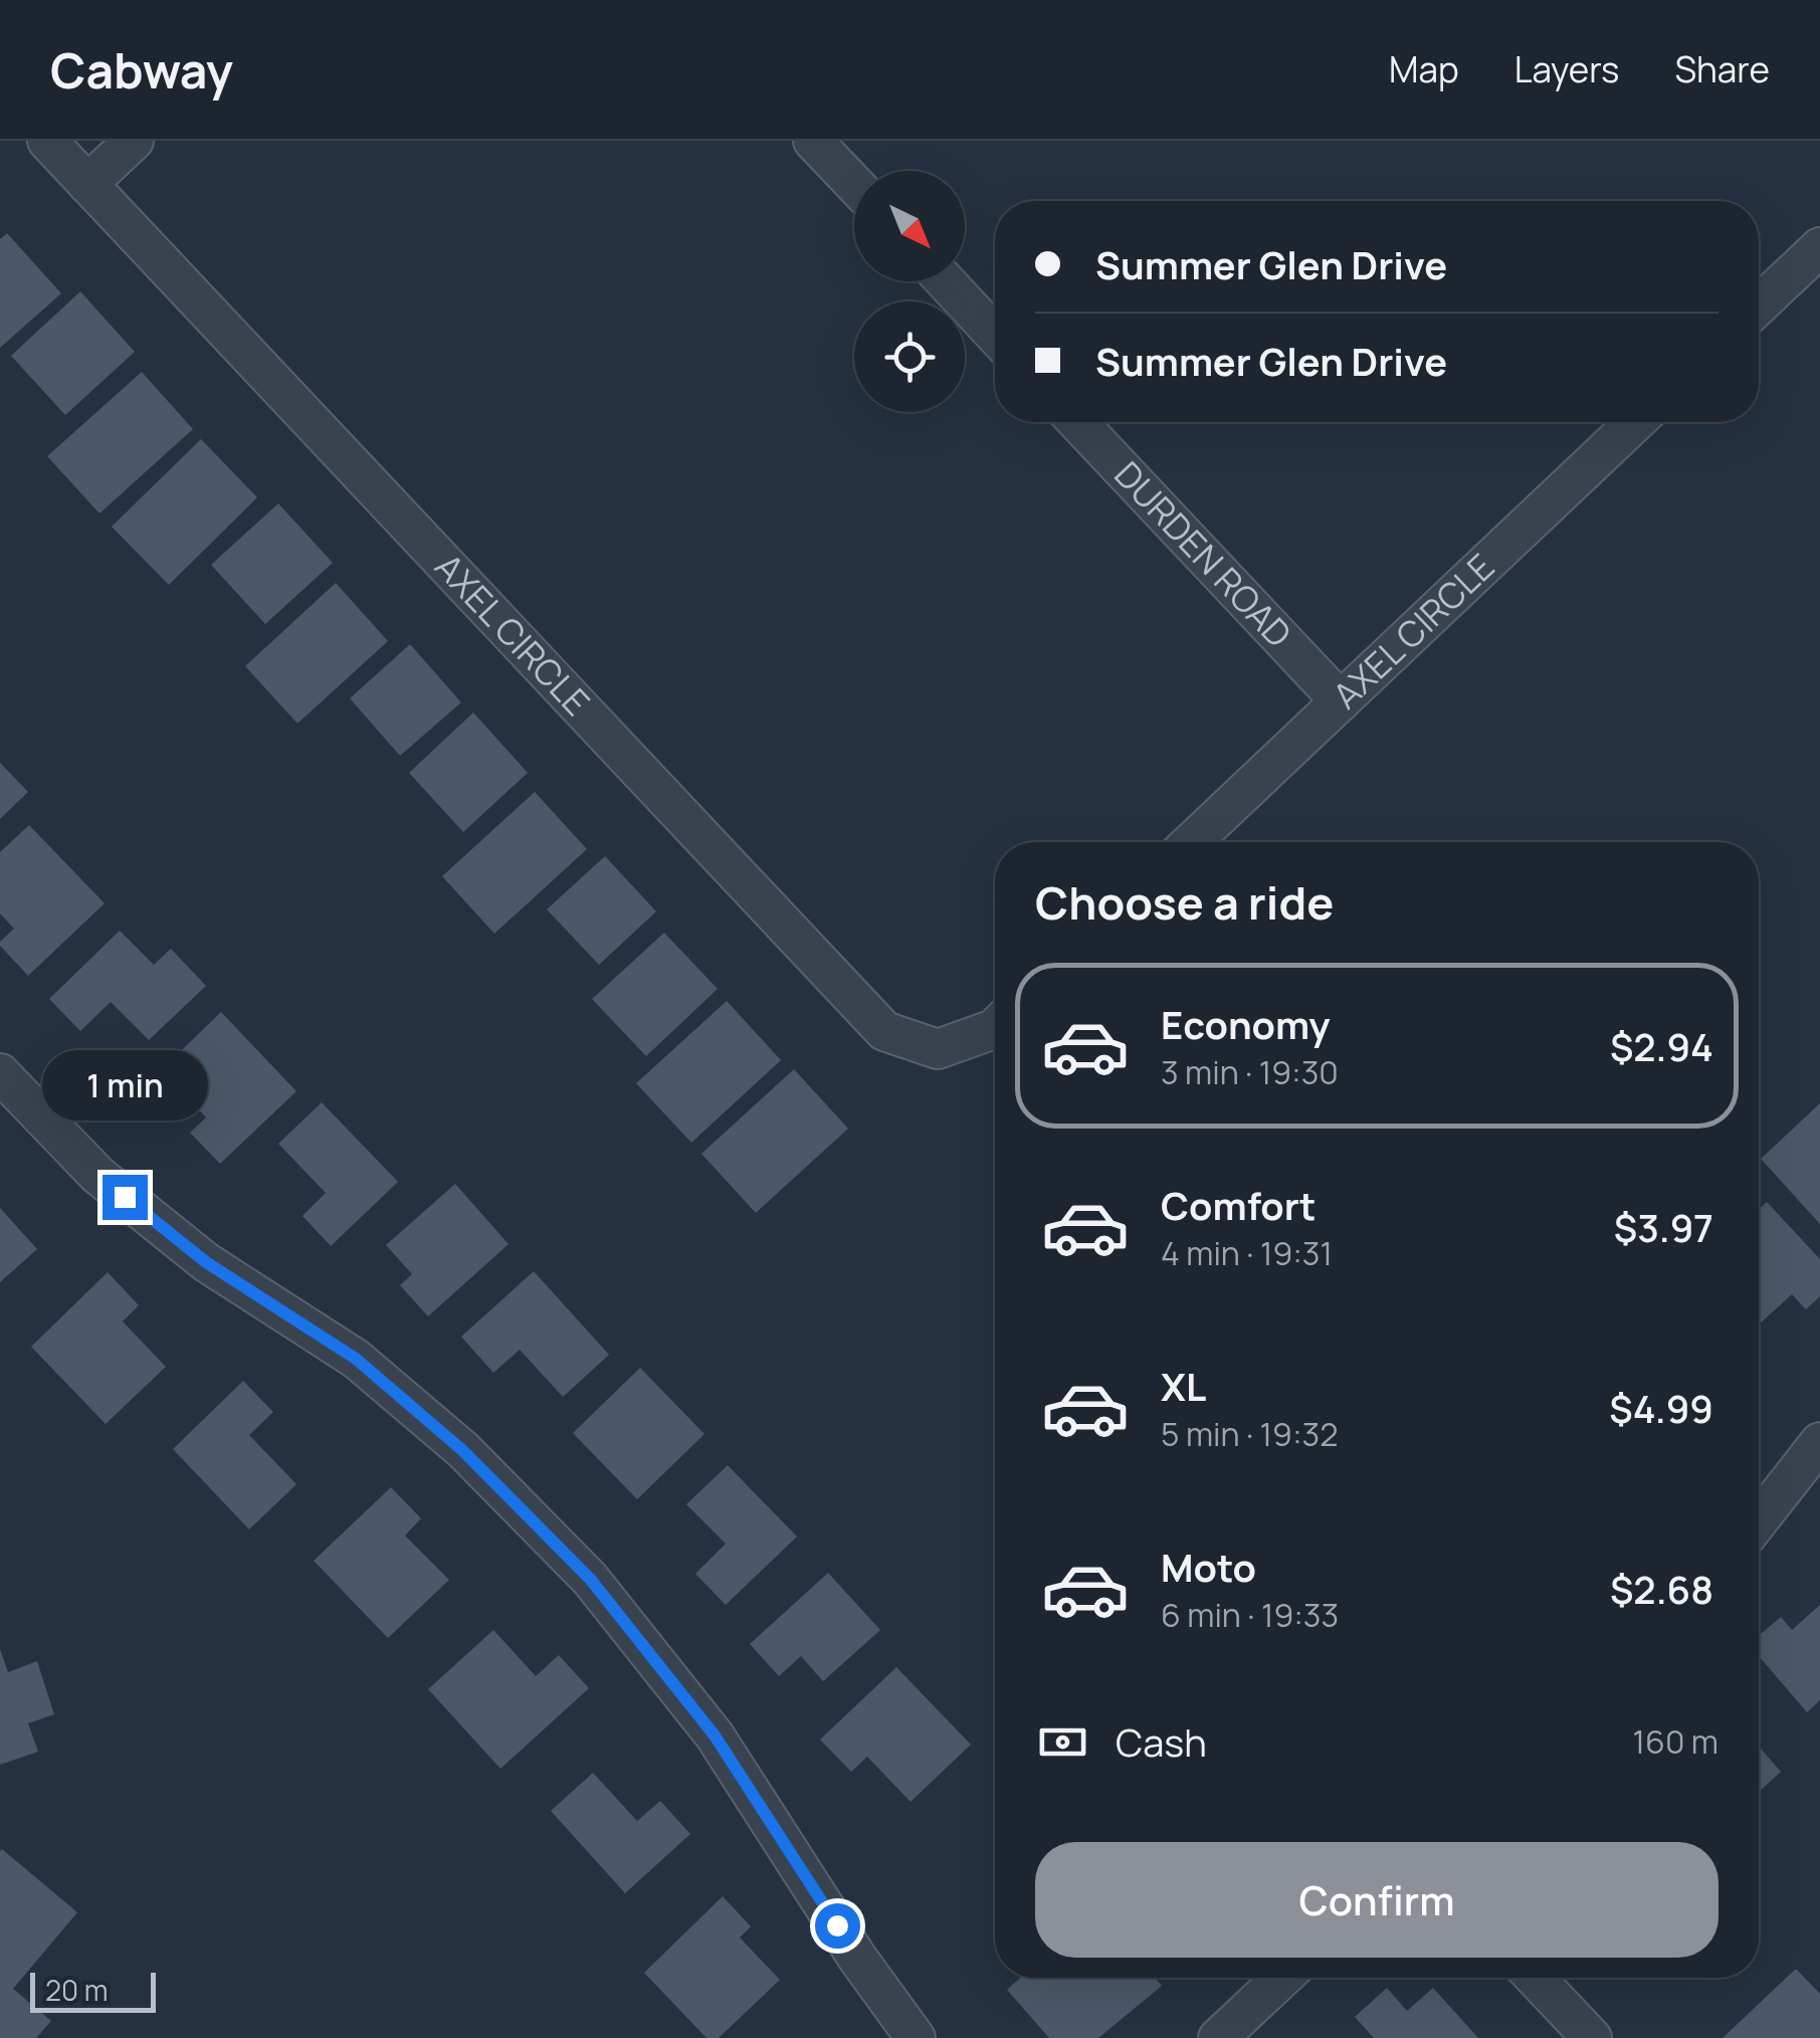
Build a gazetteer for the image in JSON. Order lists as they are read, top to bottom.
{
  "streets": {
    "street": ["DURDEN ROAD", "AXEL CIRCLE"]
  },
  "crossings": [
    ["DURDEN ROAD", "AXEL CIRCLE"]
  ],
  "scale_bar": "20 m",
  "north": "bottom right",
  "page": {
    "header": "Cabway",
    "nav": ["Map", "Layers", "Share"],
    "banner": ["Summer Glen Drive", "Summer Glen Drive"],
    "heading": "Choose a ride",
    "list": [
      {
        "name": "Economy",
        "note": "3 min · 19:30",
        "value": "$2.94"
      },
      {
        "name": "Comfort",
        "note": "4 min · 19:31",
        "value": "$3.97"
      },
      {
        "name": "XL",
        "note": "5 min · 19:32",
        "value": "$4.99"
      },
      {
        "name": "Moto",
        "note": "6 min · 19:33",
        "value": "$2.68"
      }
    ],
    "bubble": "1 min",
    "pay": ["Cash", "160 m"],
    "buttons": "Confirm",
    "scale": "20 m"
  }
}
